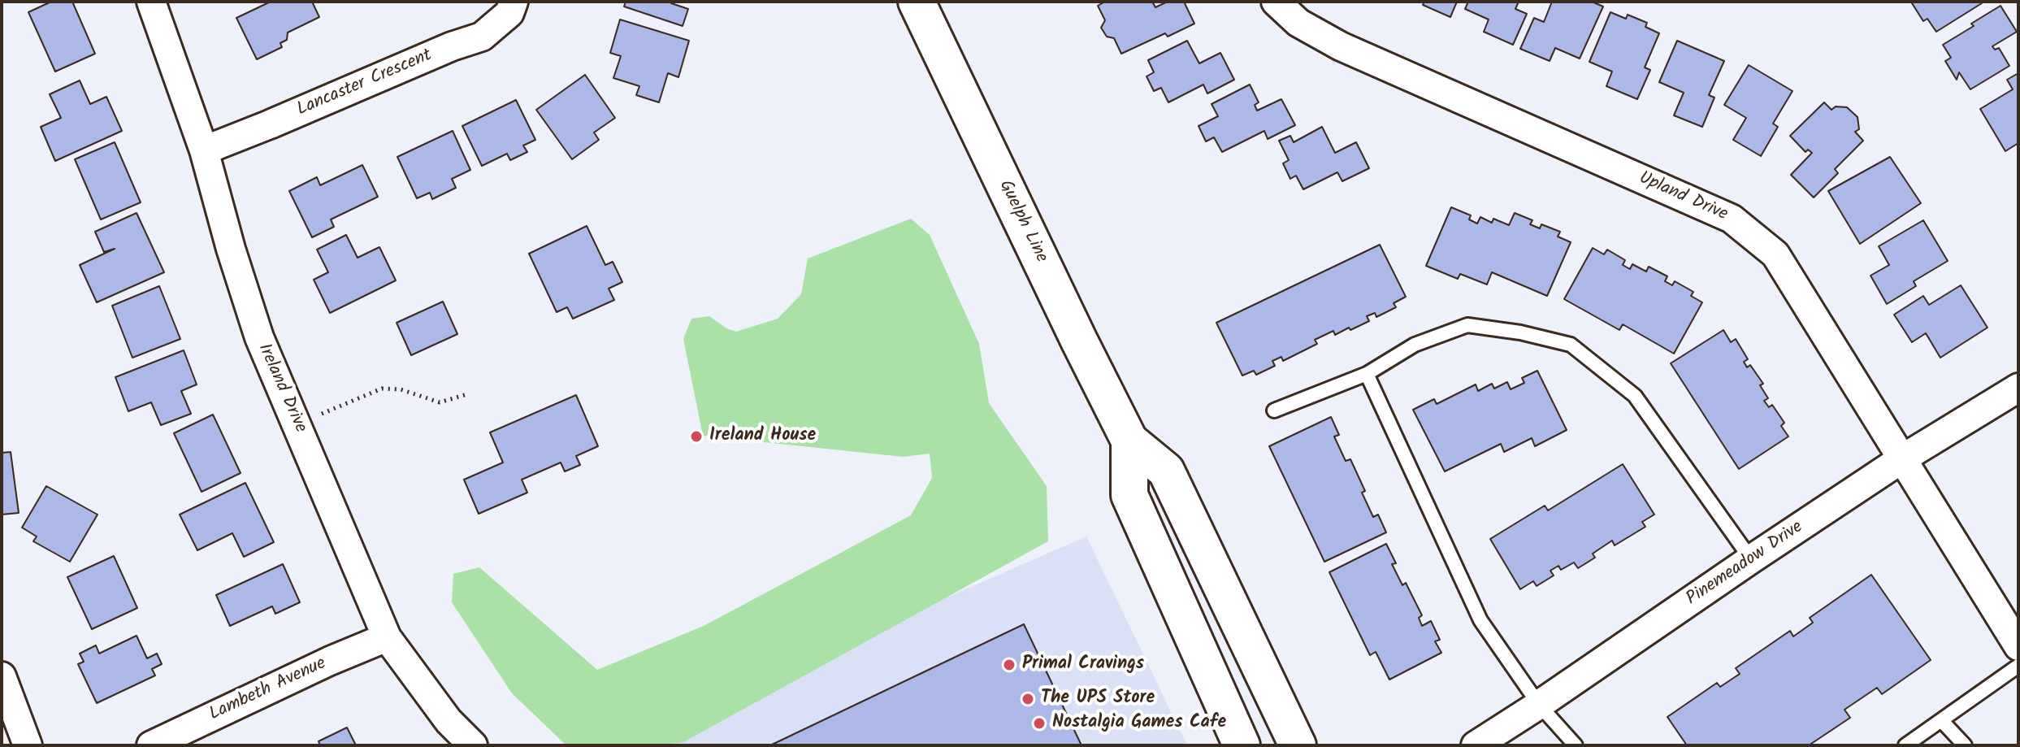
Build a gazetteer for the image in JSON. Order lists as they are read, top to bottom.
{
  "streets": {
    "main road": ["Guelph Line"],
    "street": [
      "Lancaster Crescent",
      "Upland Drive",
      "Ireland Drive",
      "Pinemeadow Drive",
      "Lambeth Avenue"
    ]
  },
  "crossings": [
    ["Lancaster Crescent", "Ireland Drive"],
    ["Upland Drive", "Pinemeadow Drive"],
    ["Ireland Drive", "Lambeth Avenue"]
  ],
  "places": [
    "Ireland House",
    "Primal Cravings",
    "The UPS Store",
    "Nostalgia Games Cafe"
  ]
}
